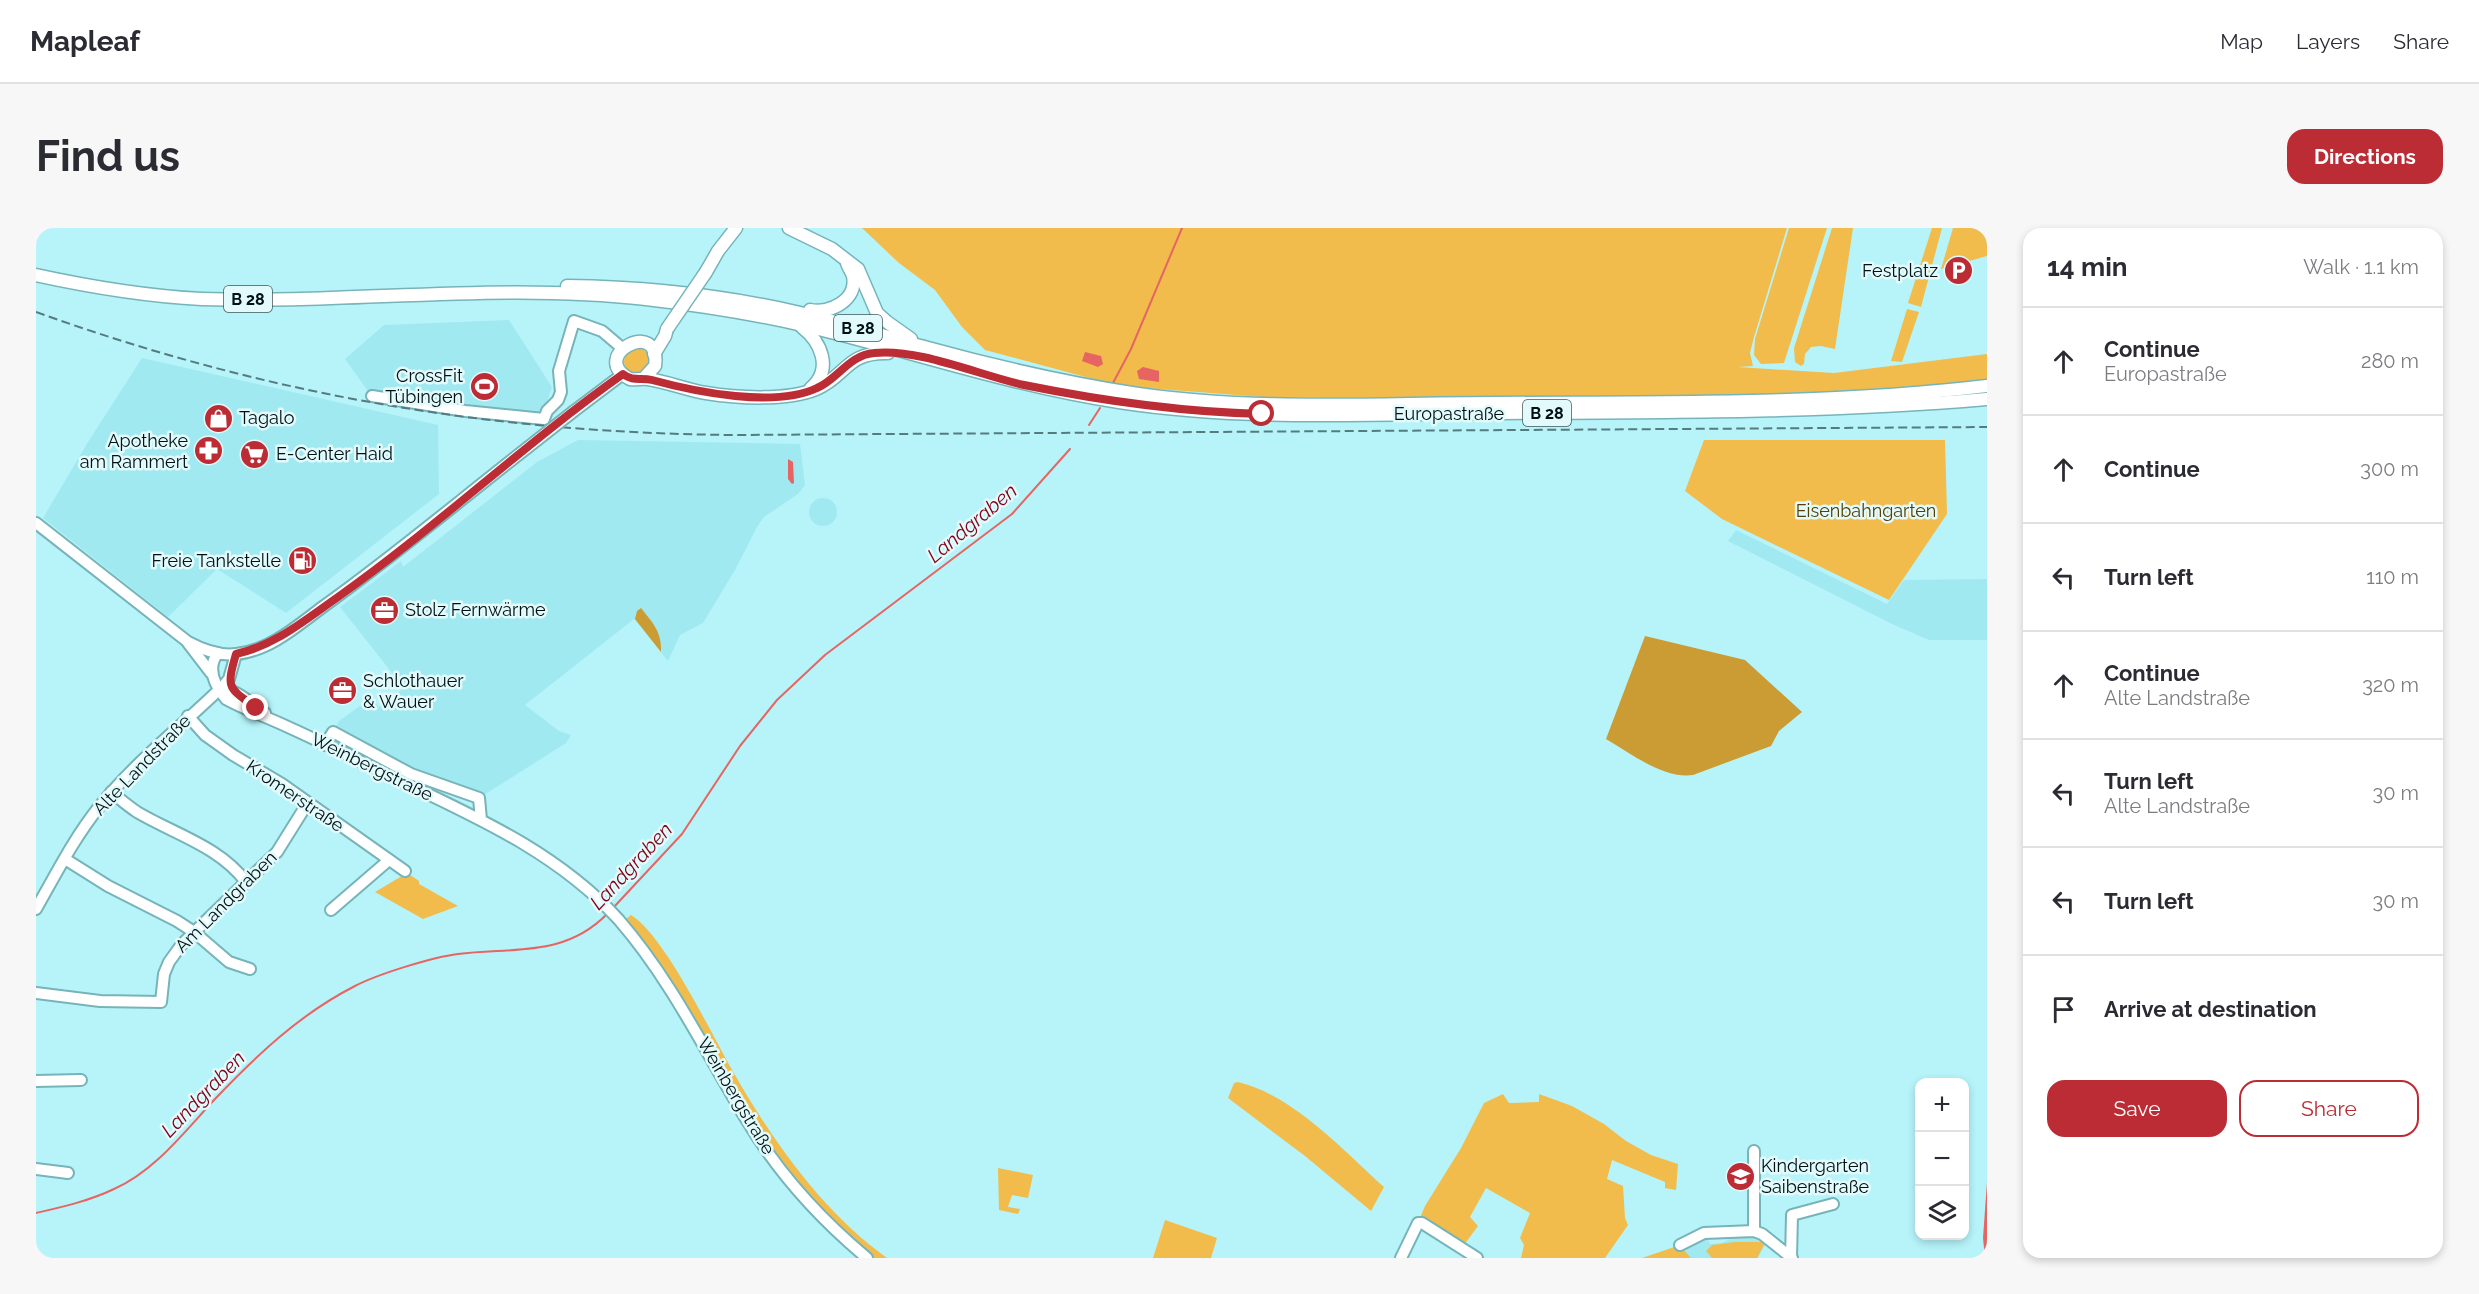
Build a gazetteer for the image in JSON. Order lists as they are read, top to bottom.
{
  "streets": {
    "main road": ["B 28", "Europastraße"],
    "street": [
      "Alte Landstraße",
      "Weinbergstraße",
      "Kromerstraße",
      "Am Landgraben"
    ]
  },
  "crossings": [
    ["B 28", "Europastraße"],
    ["Alte Landstraße", "Kromerstraße"],
    ["Kromerstraße", "Am Landgraben"]
  ],
  "water": ["Landgraben"],
  "parks": ["Eisenbahngarten"],
  "places": {
    "parking": ["Festplatz"],
    "sports": ["CrossFit Tübingen"],
    "shop": ["Tagalo"],
    "pharmacy": ["Apotheke am Rammert"],
    "supermarket": ["E-Center Haid"],
    "fuel station": ["Freie Tankstelle"],
    "office": ["Stolz Fernwärme", "Schlothauer & Wauer"],
    "school or university": ["Kindergarten Saibenstraße"]
  },
  "page": {
    "header": "Mapleaf",
    "nav": ["Map", "Layers", "Share"],
    "buttons": [
      "Directions",
      ["Save", "Share"]
    ],
    "title": "Find us",
    "heading": ["14 min", "Walk · 1.1 km"],
    "list": [
      ["Continue", "Europastraße", "280 m"],
      ["Continue", "300 m"],
      ["Turn left", "110 m"],
      ["Continue", "Alte Landstraße", "320 m"],
      ["Turn left", "Alte Landstraße", "30 m"],
      ["Turn left", "30 m"],
      "Arrive at destination"
    ],
    "map_buttons": ["+", "−"]
  }
}
